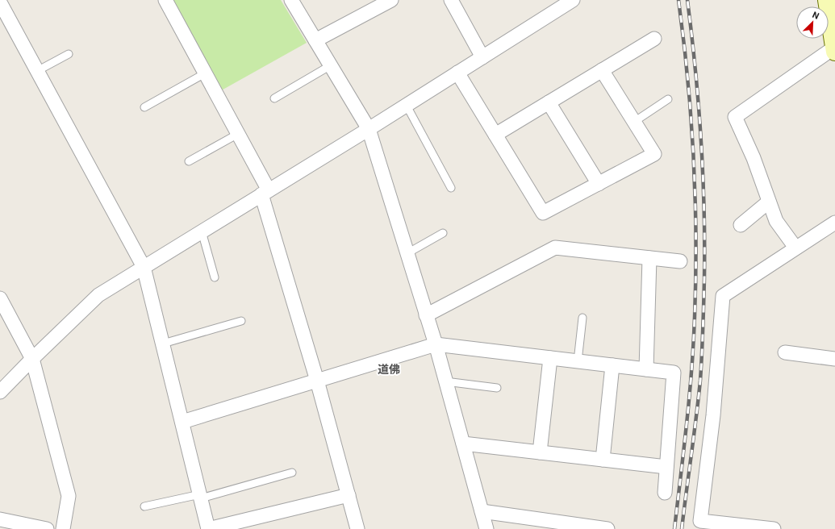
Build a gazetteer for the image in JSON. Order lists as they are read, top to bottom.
{
  "districts": ["道佛"],
  "north": "top right"
}
